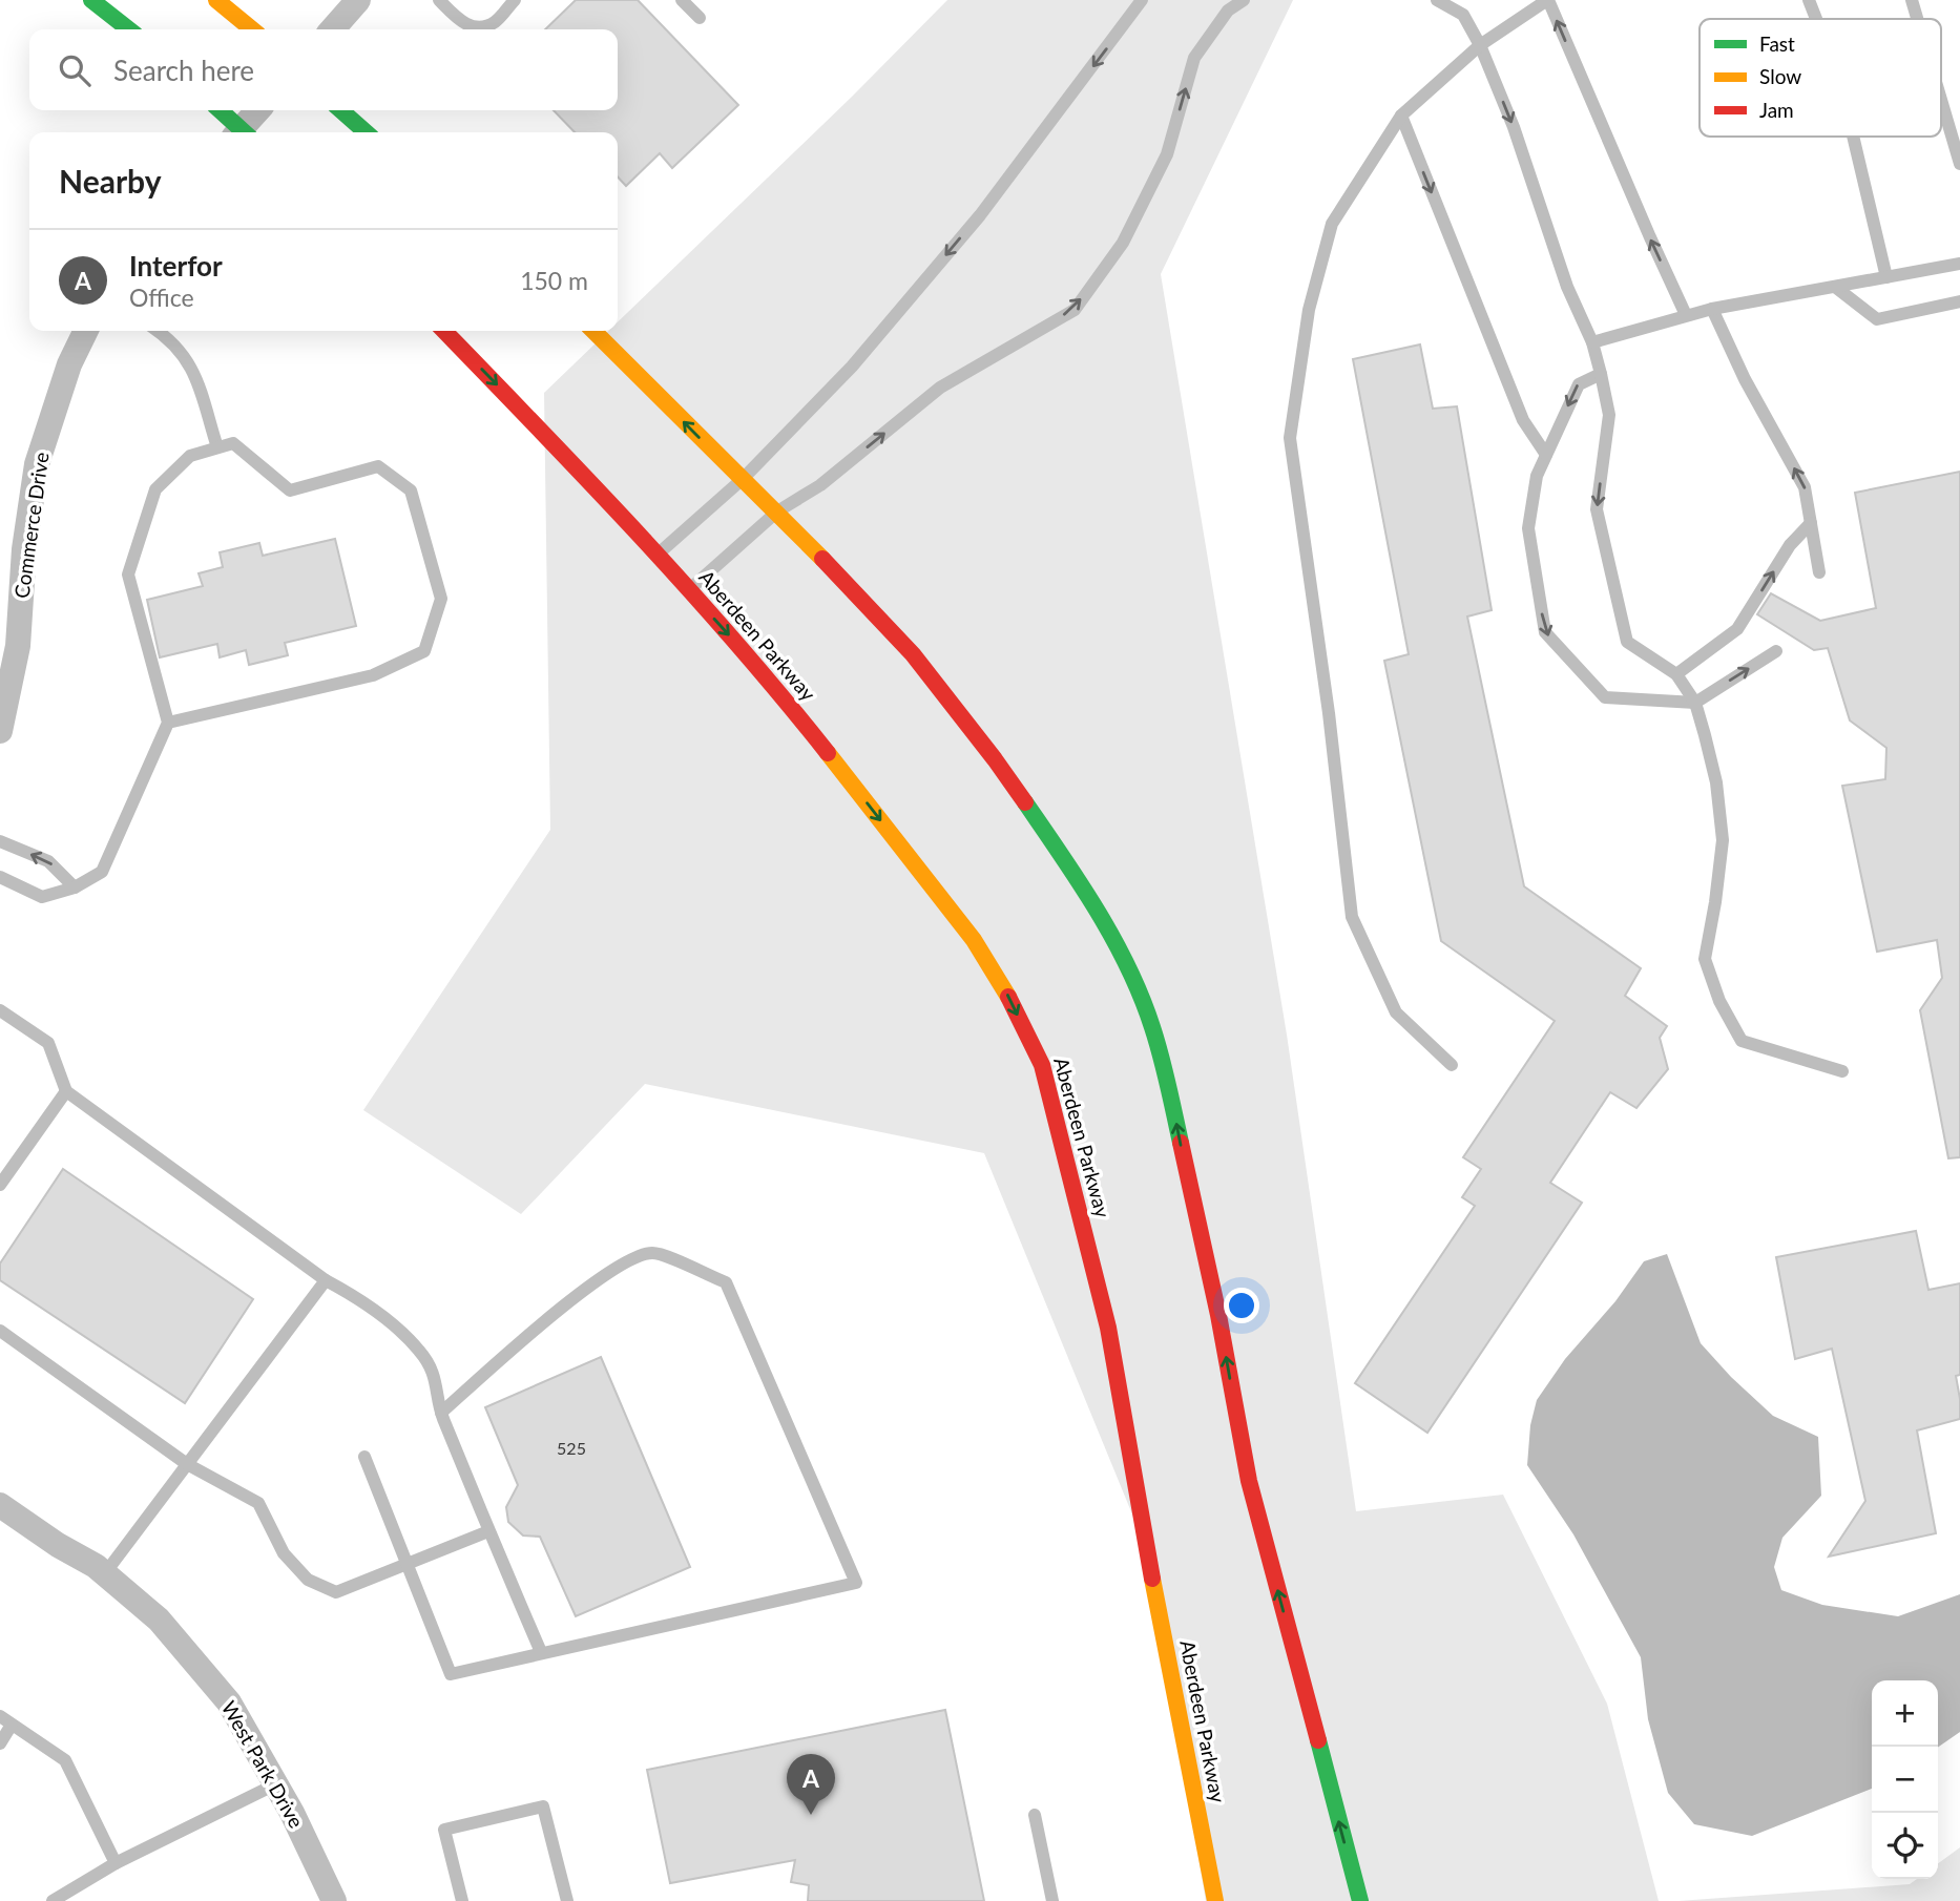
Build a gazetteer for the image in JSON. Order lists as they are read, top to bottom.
{
  "streets": {
    "street": ["Commerce Drive", "Aberdeen Parkway", "West Park Drive"]
  },
  "house_numbers": ["525"],
  "legend": ["Fast", "Slow", "Jam"],
  "page": {
    "search": "Search here",
    "heading": "Nearby",
    "list": [
      {
        "mark": "A",
        "name": "Interfor",
        "note": "Office",
        "value": "150 m"
      }
    ],
    "map_buttons": ["+", "−"],
    "pins": "A"
  }
}
